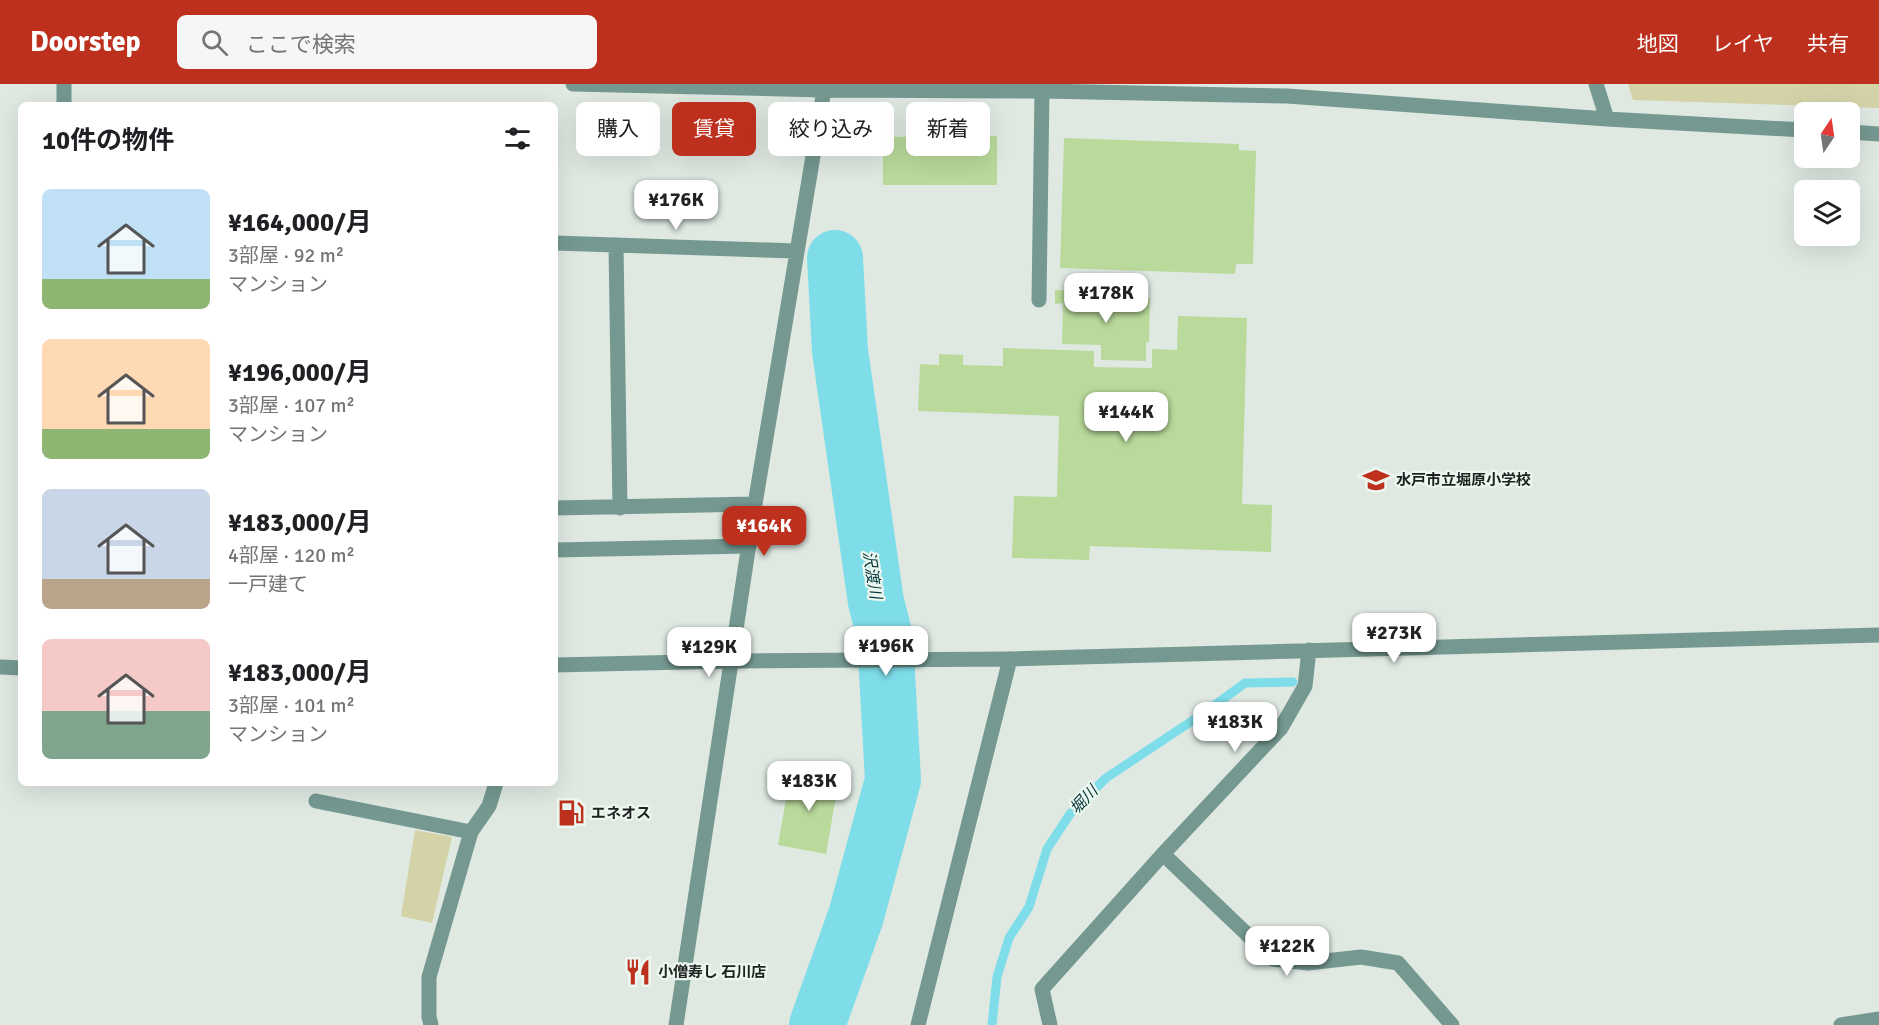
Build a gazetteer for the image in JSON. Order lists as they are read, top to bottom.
{
  "water": ["沢渡川", "堀川"],
  "places": {
    "school or university": ["水戸市立堀原小学校"],
    "fuel station": ["エネオス"],
    "restaurant": ["小僧寿し 石川店"]
  },
  "north": "top",
  "page": {
    "header": "Doorstep",
    "search": "ここで検索",
    "nav": ["地図", "レイヤ", "共有"],
    "chip": [
      "購入",
      "賃貸",
      "絞り込み",
      "新着"
    ],
    "heading": "10件の物件",
    "list": [
      {
        "name": "¥164,000/月",
        "note": "3部屋 · 92 m² · マンション"
      },
      {
        "name": "¥196,000/月",
        "note": "3部屋 · 107 m² · マンション"
      },
      {
        "name": "¥183,000/月",
        "note": "4部屋 · 120 m² · 一戸建て"
      },
      {
        "name": "¥183,000/月",
        "note": "3部屋 · 101 m² · マンション"
      }
    ],
    "price": [
      "¥176K",
      "¥178K",
      "¥144K",
      "¥164K",
      "¥273K",
      "¥196K",
      "¥129K",
      "¥183K",
      "¥183K",
      "¥122K"
    ]
  }
}
